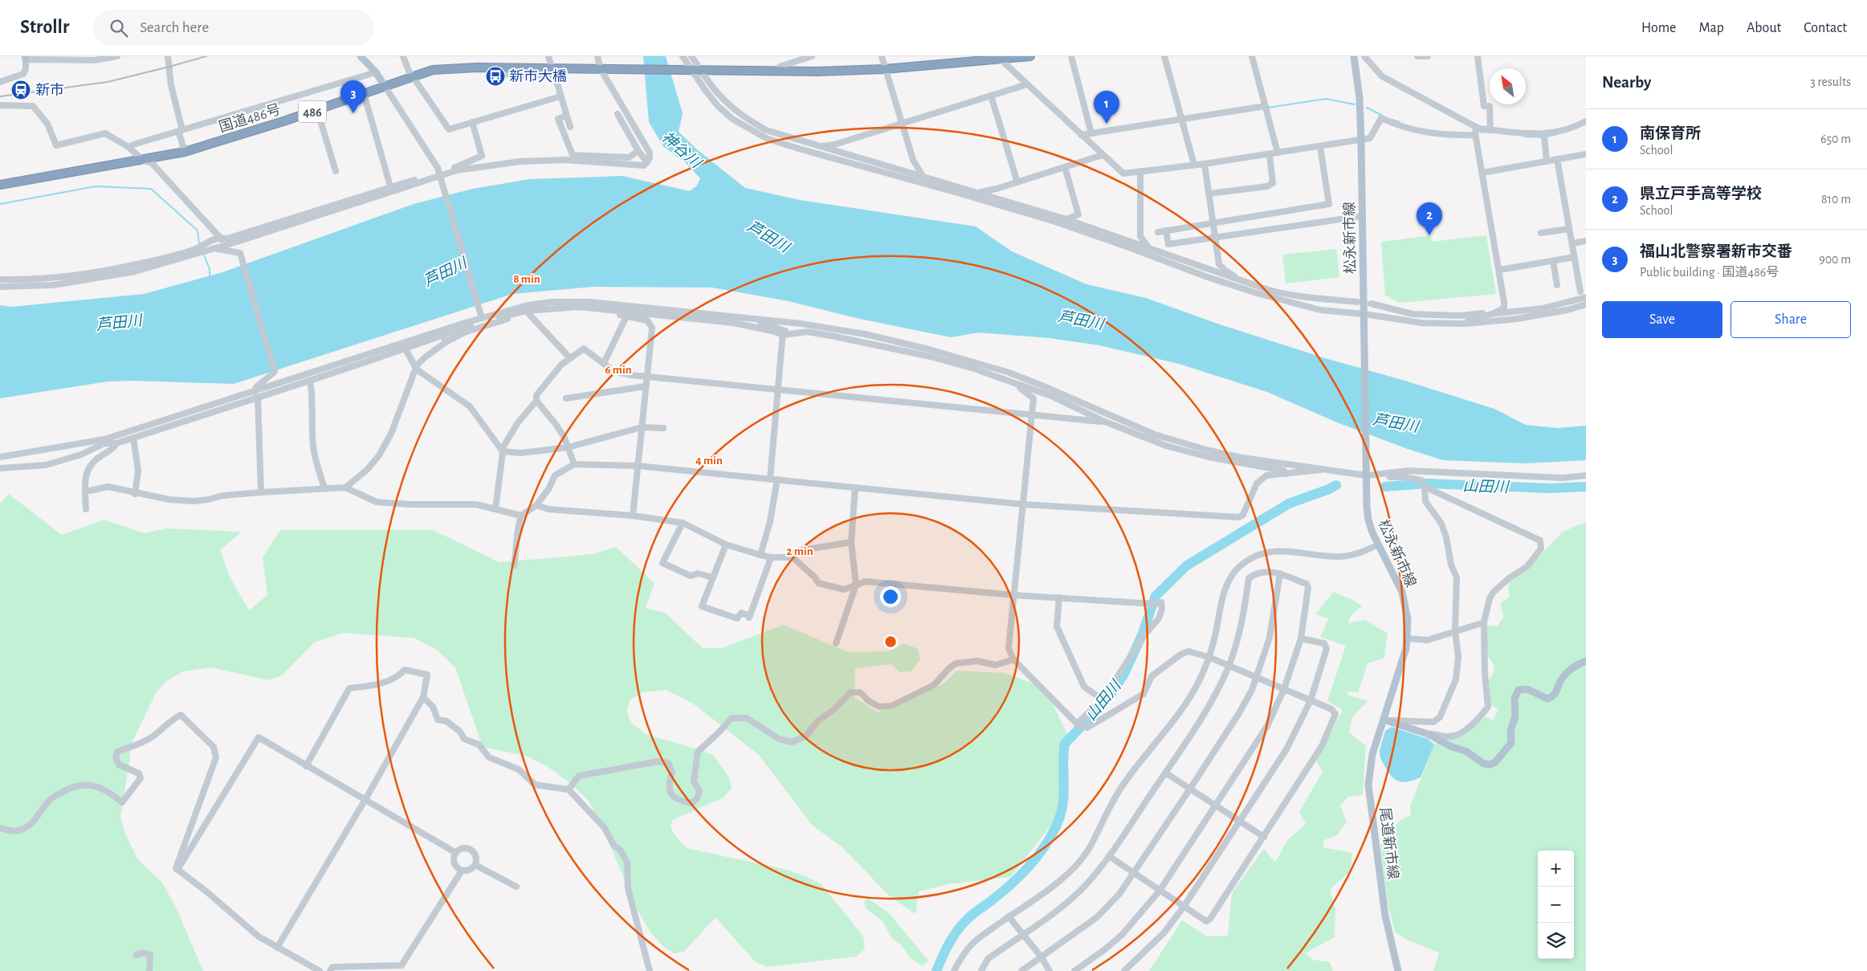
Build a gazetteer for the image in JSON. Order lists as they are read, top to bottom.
{
  "streets": {
    "highway": ["486", "国道486号"],
    "main road": ["松永新市線", "尾道新市線"]
  },
  "crossings": [
    ["松永新市線", "尾道新市線"]
  ],
  "water": ["神谷川", "芦田川", "山田川"],
  "places": {
    "bus stop": ["新市大橋"],
    "station": ["新市"]
  },
  "north": "top left",
  "page": {
    "header": "Strollr",
    "search": "Search here",
    "nav": [
      "Home",
      "Map",
      "About",
      "Contact"
    ],
    "heading": ["Nearby", "3 results"],
    "pins": ["3", "1", "2"],
    "list": [
      {
        "mark": "1",
        "name": "南保育所",
        "note": "School",
        "value": "650 m"
      },
      {
        "mark": "2",
        "name": "県立戸手高等学校",
        "note": "School",
        "value": "810 m"
      },
      {
        "mark": "3",
        "name": "福山北警察署新市交番",
        "note": "Public building · 国道486号",
        "value": "900 m"
      }
    ],
    "buttons": ["Save", "Share"],
    "map_buttons": ["+", "−"]
  },
  "rings": [
    "8 min",
    "6 min",
    "4 min",
    "2 min"
  ]
}
